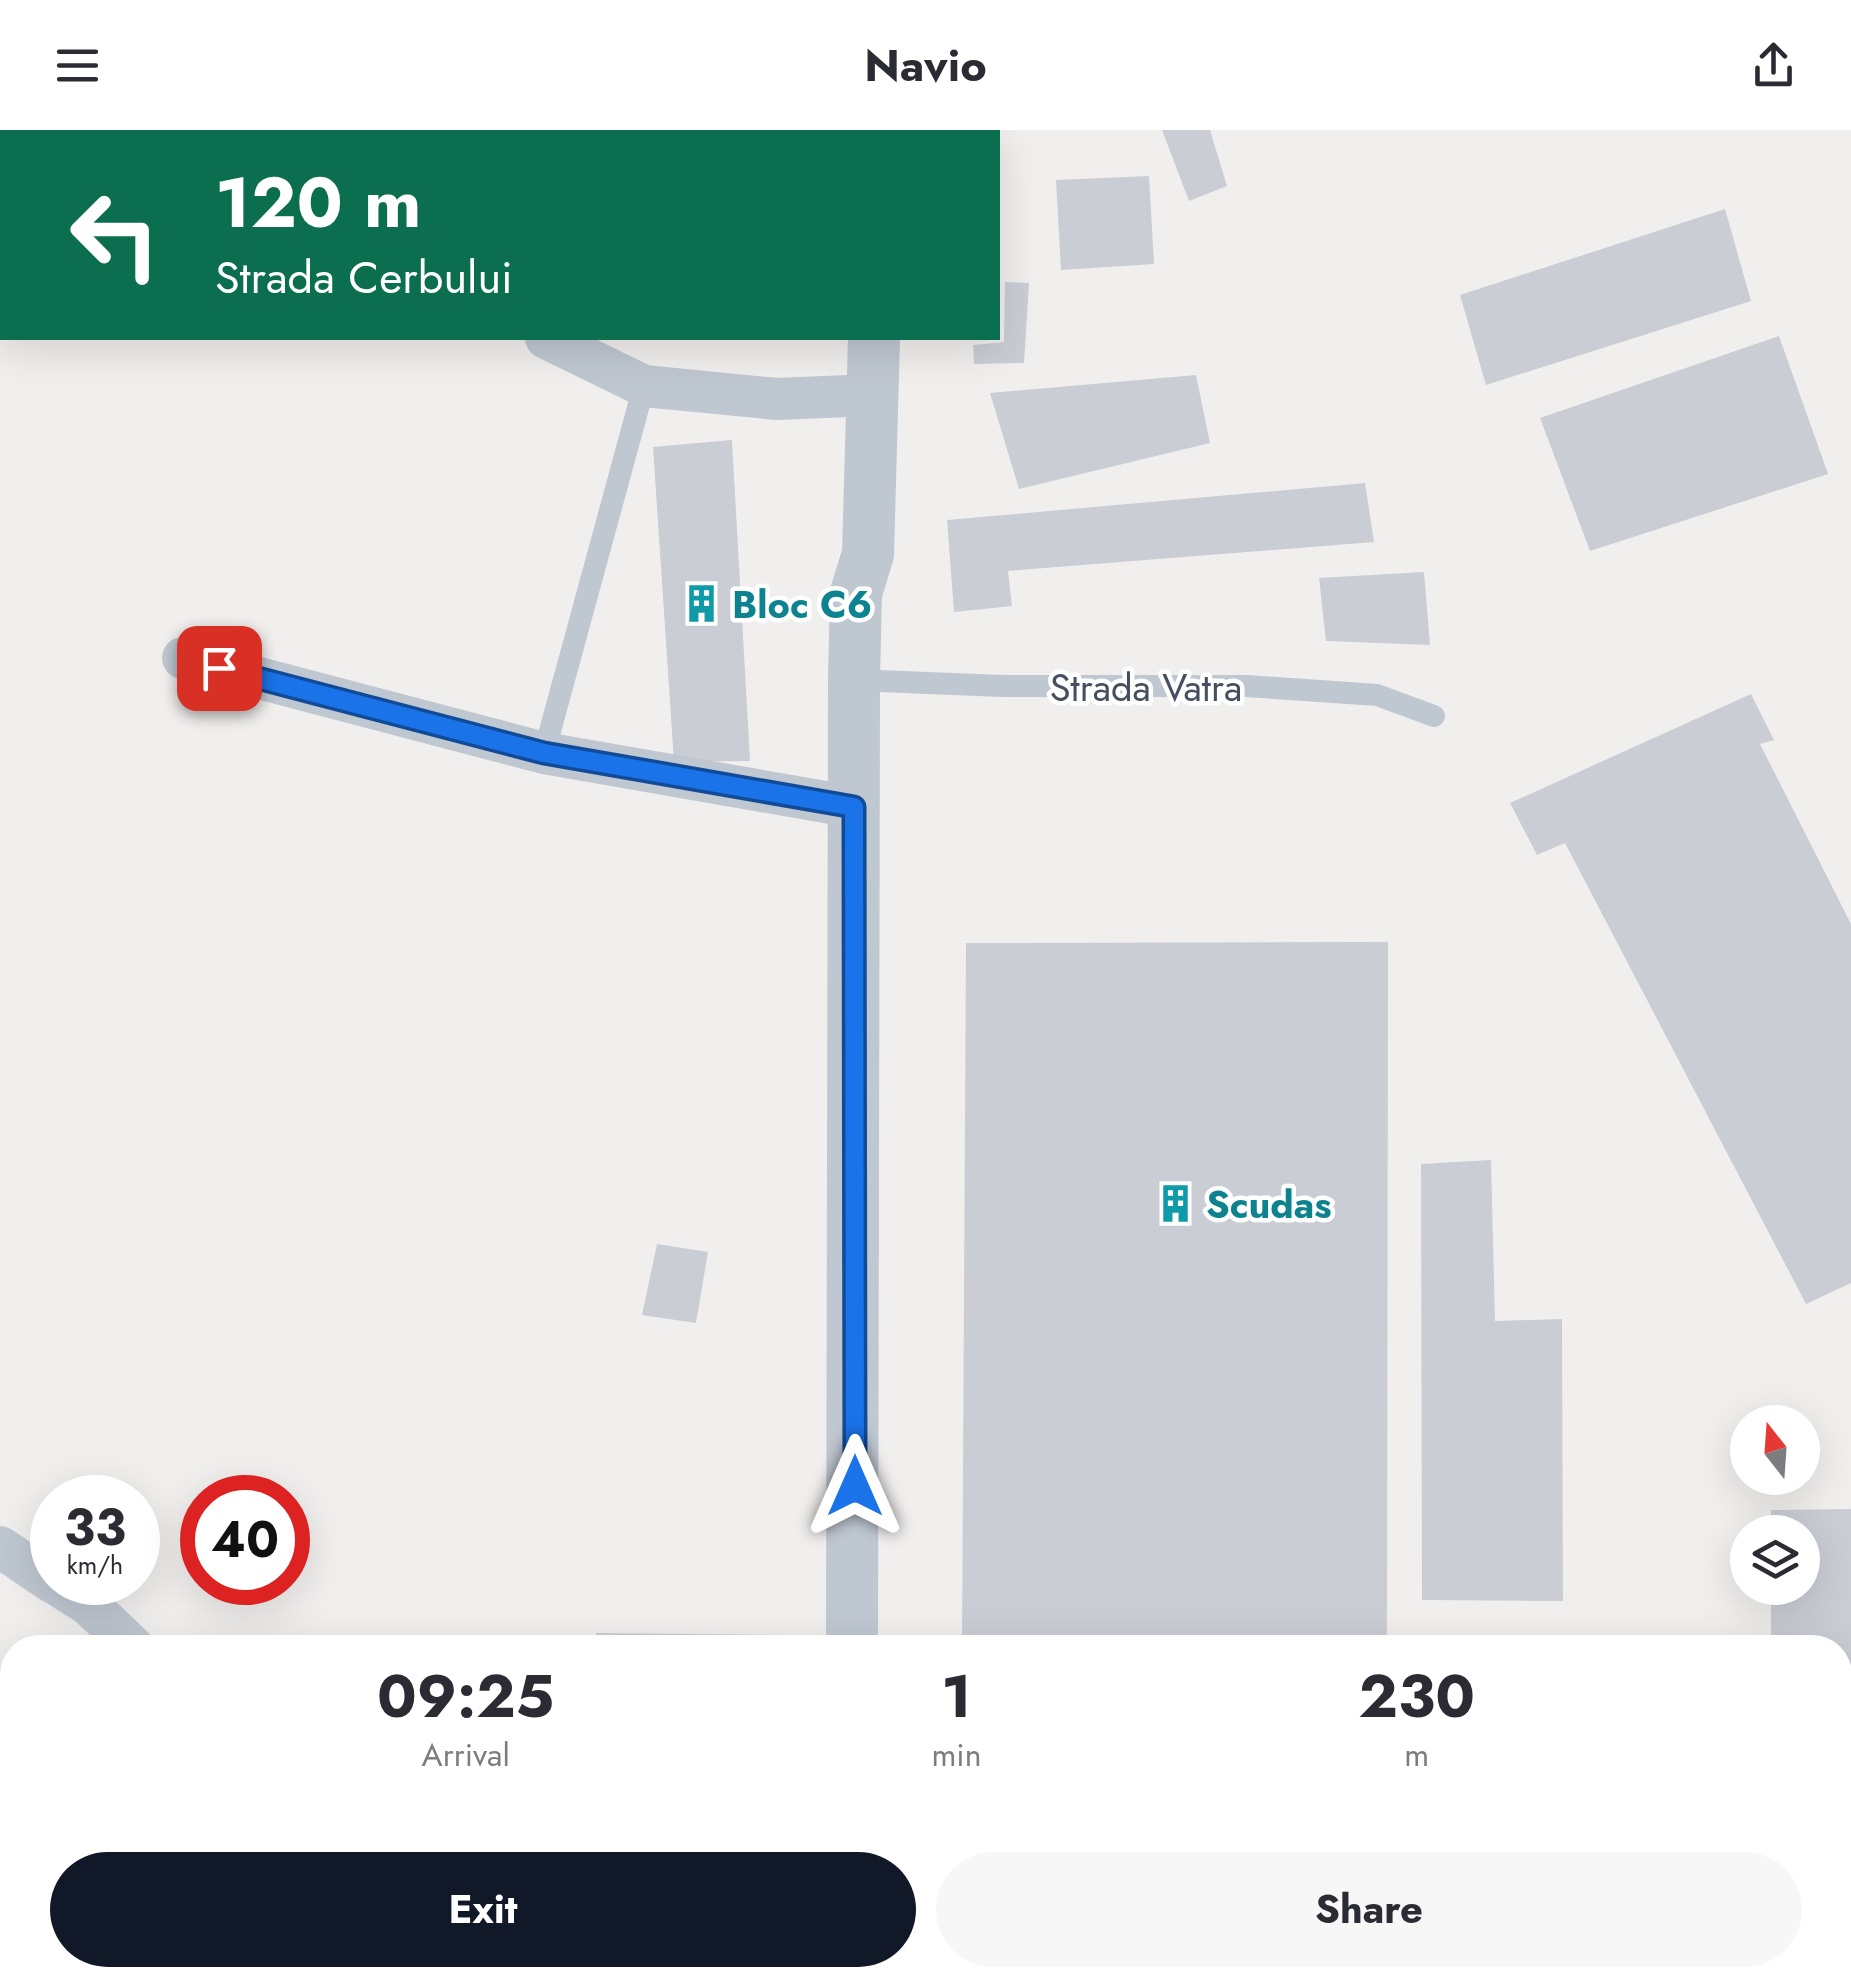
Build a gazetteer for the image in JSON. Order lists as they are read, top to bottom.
{
  "streets": {
    "lane": ["Strada Vatra"]
  },
  "places": {
    "building": ["Bloc C6", "Scudas"]
  },
  "north": "top",
  "page": {
    "header": "Navio",
    "turn": ["120 m", "Strada Cerbului"],
    "speed": "33 km/h",
    "limit": "40",
    "eta": [
      "09:25",
      "Arrival",
      "1",
      "min",
      "230",
      "m"
    ],
    "buttons": ["Exit", "Share"]
  }
}
